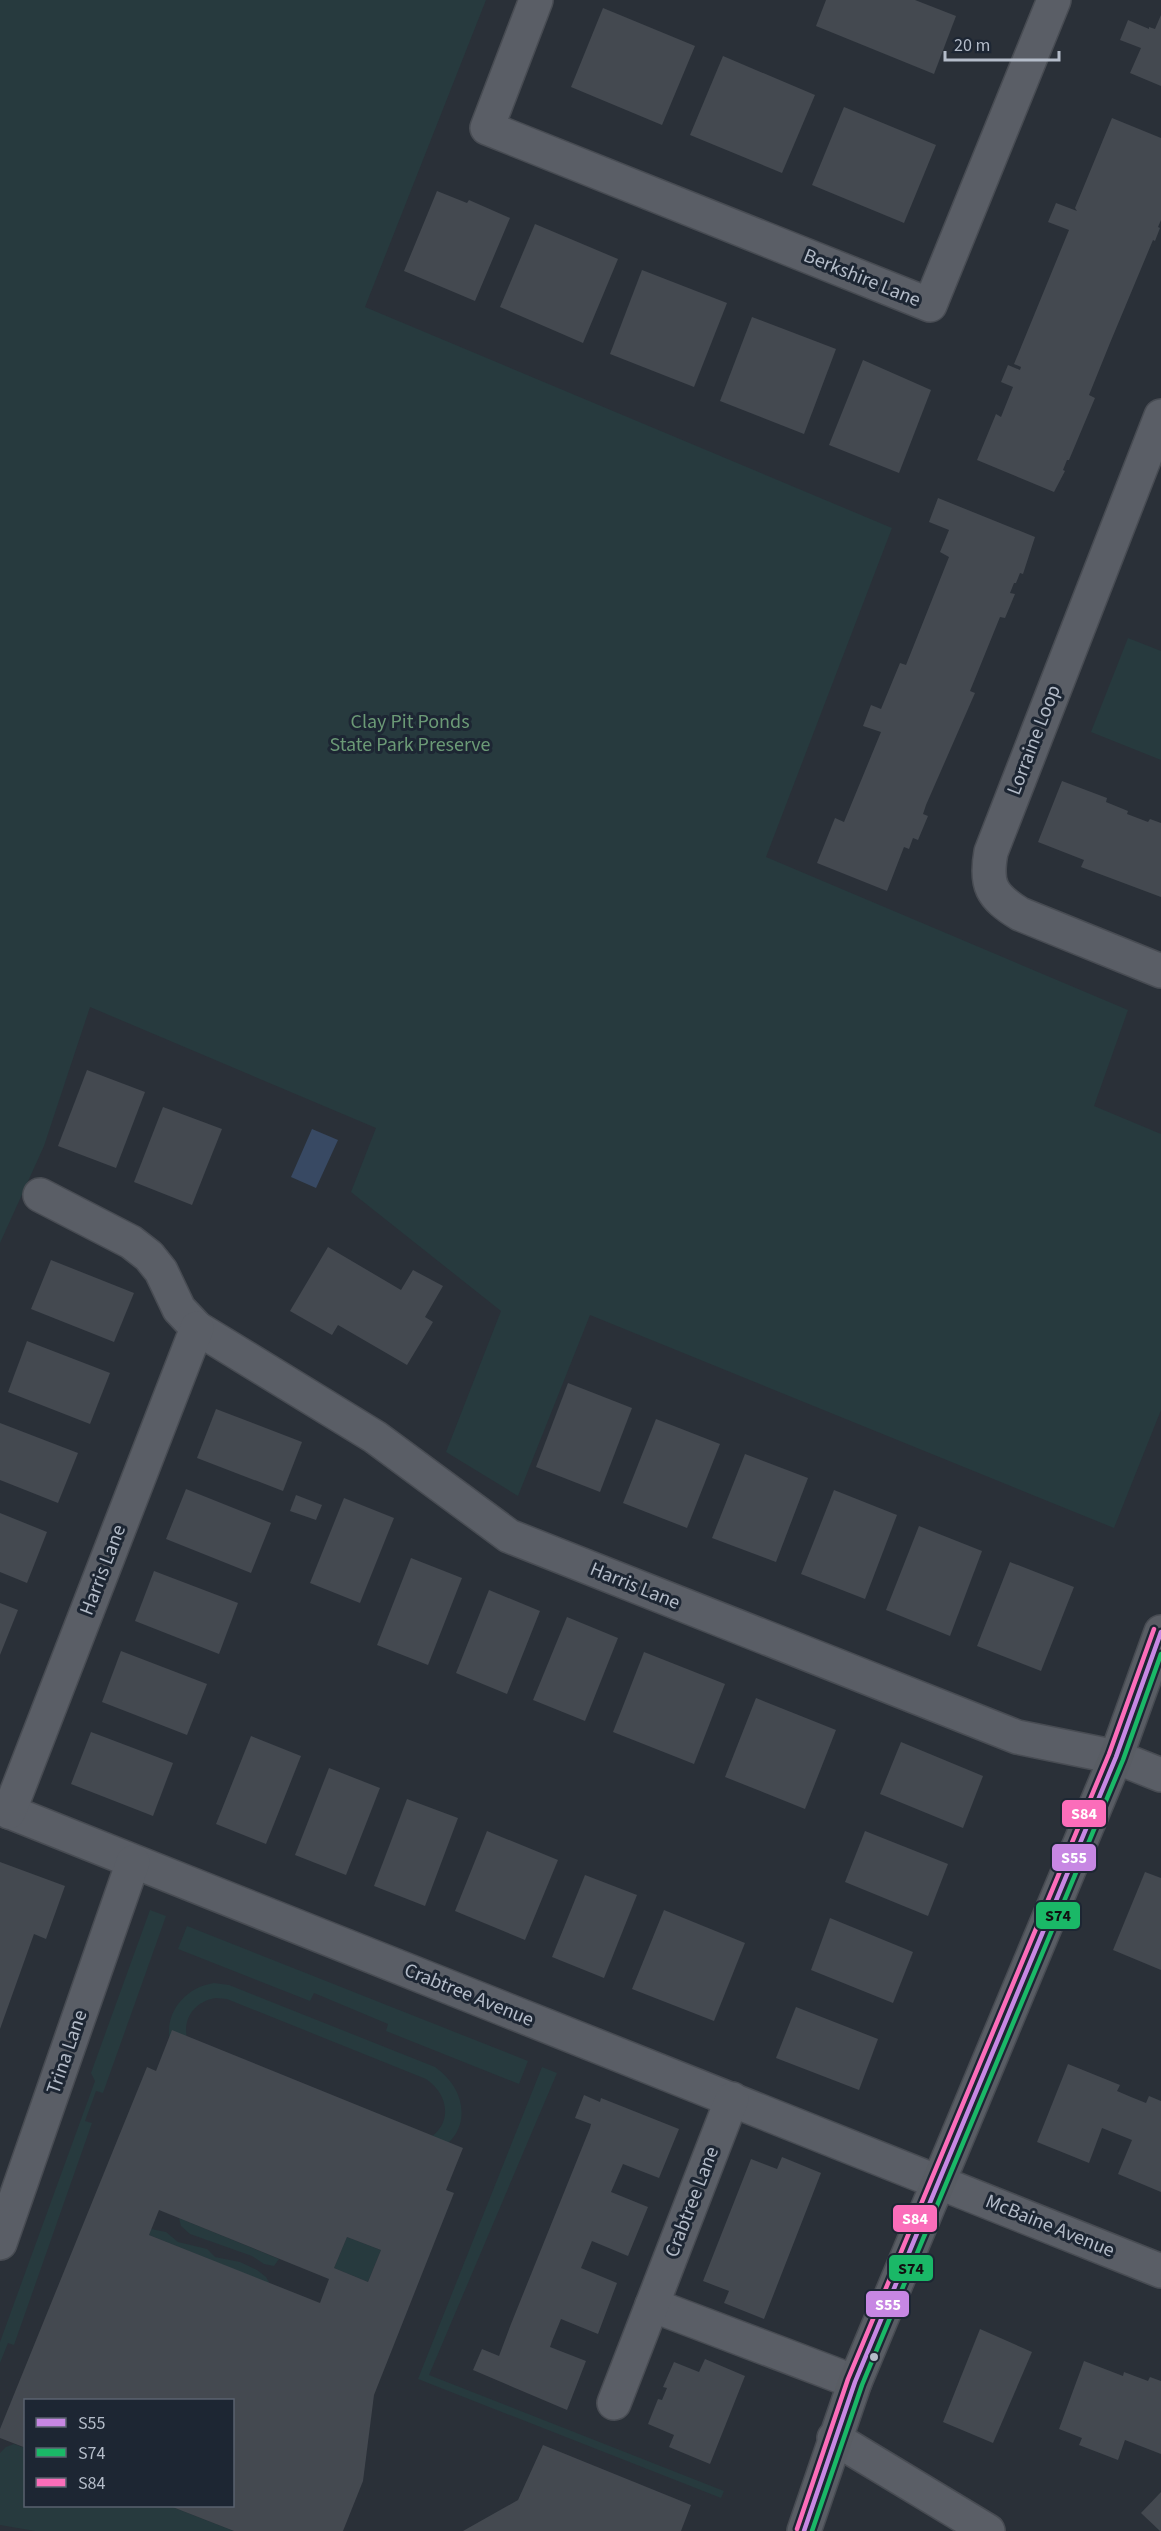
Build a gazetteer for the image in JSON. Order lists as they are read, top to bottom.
{
  "streets": {
    "street": [
      "Berkshire Lane",
      "Lorraine Loop",
      "Harris Lane",
      "Crabtree Avenue",
      "Trina Lane",
      "Crabtree Lane",
      "McBaine Avenue"
    ]
  },
  "crossings": [
    ["Harris Lane", "Crabtree Avenue"],
    ["Crabtree Avenue", "Trina Lane"],
    ["Crabtree Avenue", "Crabtree Lane"],
    ["Crabtree Avenue", "McBaine Avenue"]
  ],
  "parks": ["Clay Pit Ponds State Park Preserve"],
  "lines": ["transit line S84", "transit line S55", "transit line S74"],
  "legend": ["S55", "S74", "S84"],
  "scale_bar": "20 m"
}
